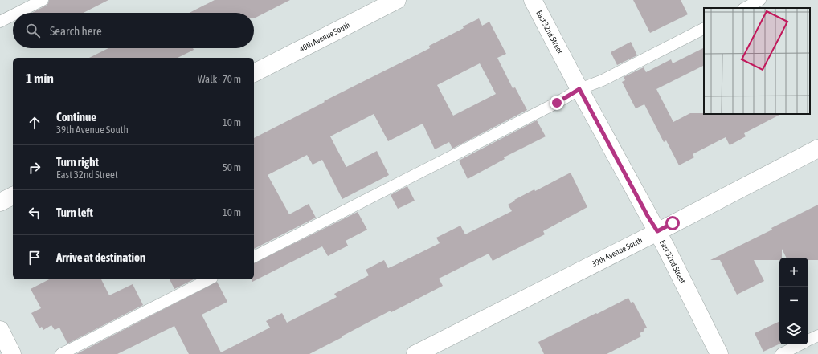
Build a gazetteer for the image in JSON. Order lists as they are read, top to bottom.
{
  "streets": {
    "street": ["East 32nd Street", "40th Avenue South", "39th Avenue South"]
  },
  "crossings": [
    ["East 32nd Street", "39th Avenue South"]
  ],
  "page": {
    "search": "Search here",
    "heading": ["1 min", "Walk · 70 m"],
    "list": [
      ["Continue", "39th Avenue South", "10 m"],
      ["Turn right", "East 32nd Street", "50 m"],
      ["Turn left", "10 m"],
      "Arrive at destination"
    ],
    "map_buttons": ["+", "−"]
  }
}
